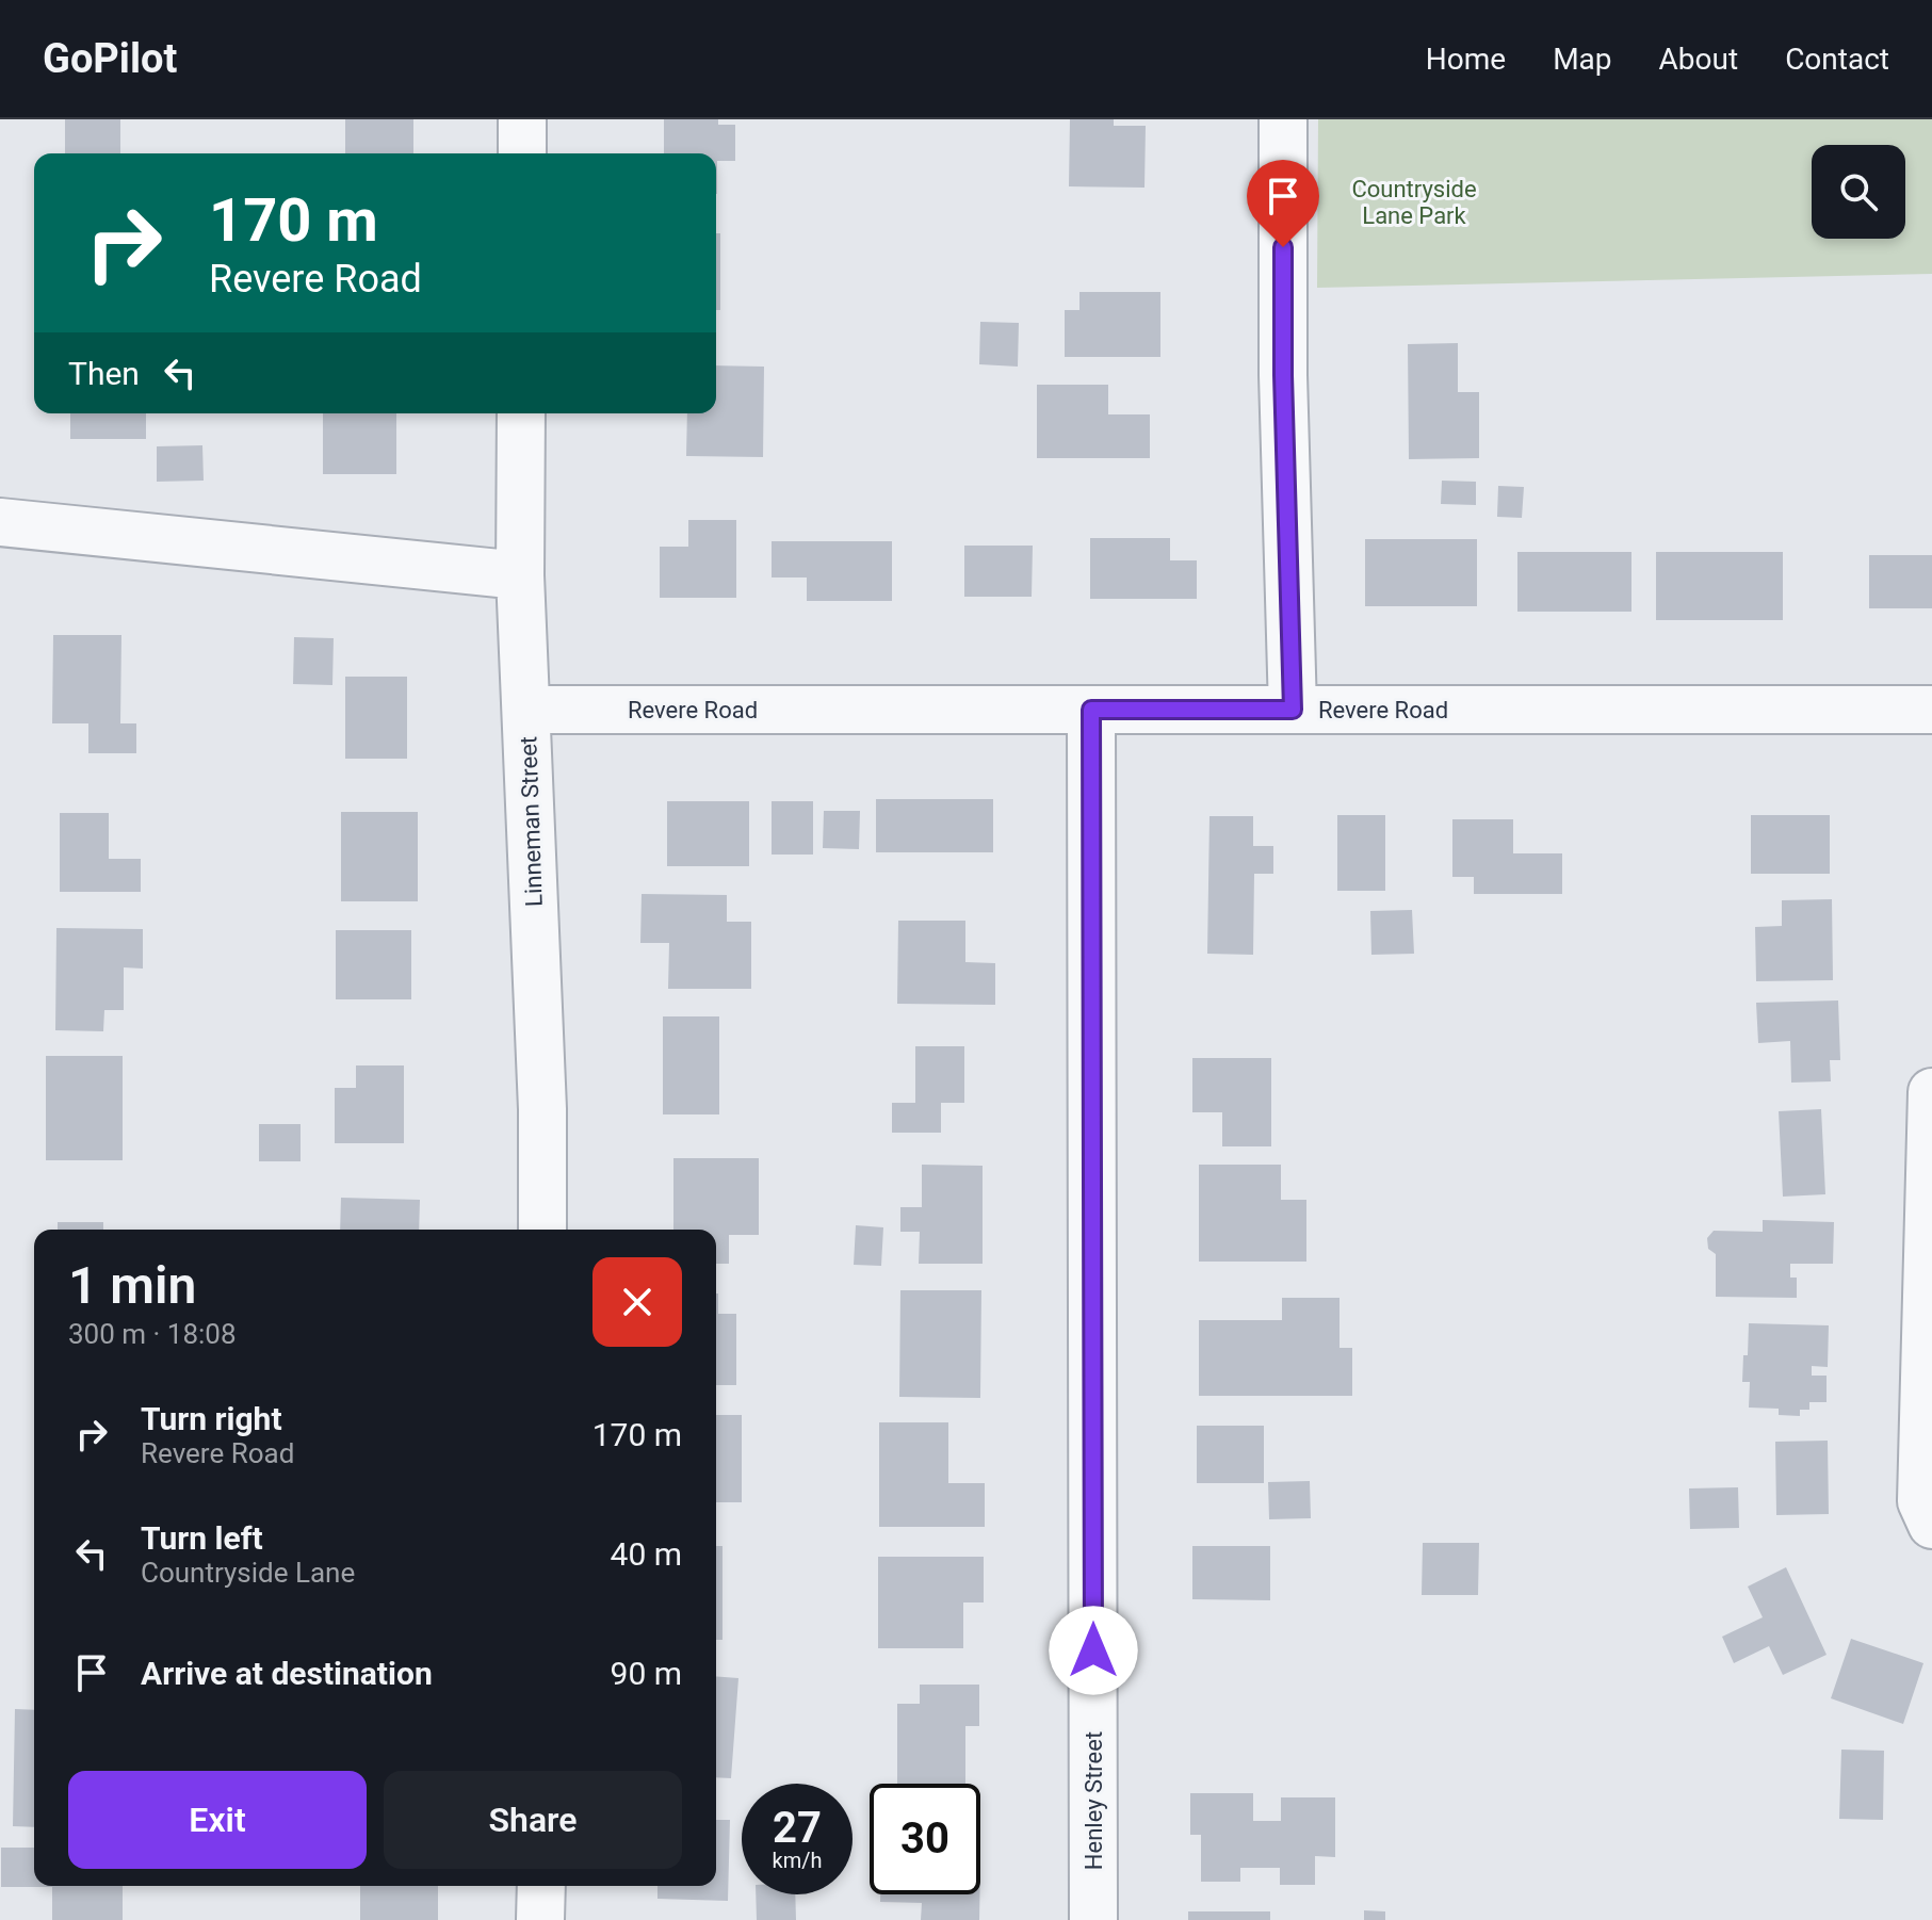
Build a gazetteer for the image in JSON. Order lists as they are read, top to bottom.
{
  "streets": {
    "street": ["Revere Road", "Linneman Street", "Henley Street"]
  },
  "crossings": [
    ["Revere Road", "Linneman Street"],
    ["Revere Road", "Henley Street"]
  ],
  "parks": ["Countryside Lane Park"],
  "page": {
    "header": "GoPilot",
    "nav": [
      "Home",
      "Map",
      "About",
      "Contact"
    ],
    "turn": ["170 m", "Revere Road"],
    "then": "Then",
    "heading": ["1 min", "300 m · 18:08"],
    "list": [
      {
        "name": "Turn right",
        "note": "Revere Road",
        "value": "170 m"
      },
      {
        "name": "Turn left",
        "note": "Countryside Lane",
        "value": "40 m"
      },
      {
        "name": "Arrive at destination",
        "value": "90 m"
      }
    ],
    "buttons": ["Exit", "Share"],
    "speed": "27 km/h",
    "limit": "30"
  }
}
